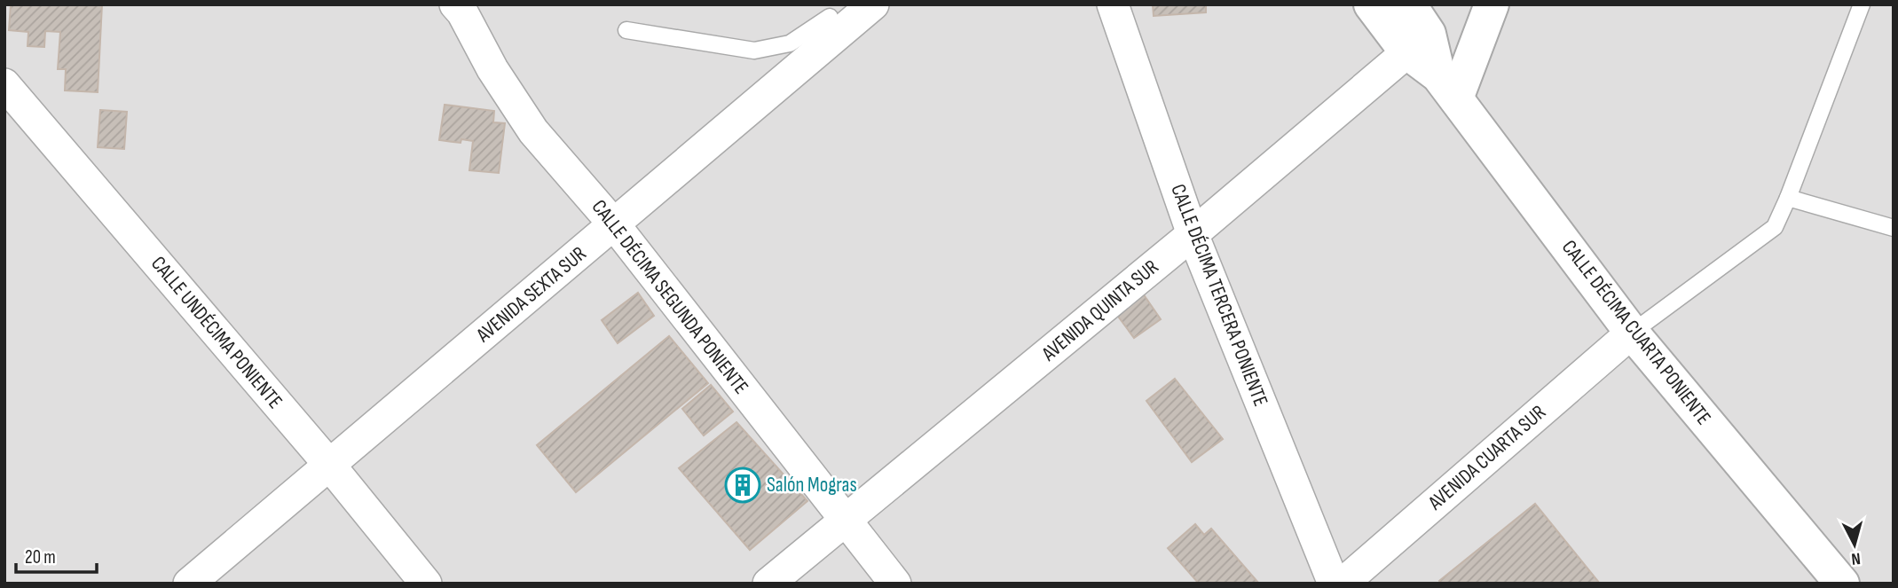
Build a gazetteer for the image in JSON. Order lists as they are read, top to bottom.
{
  "streets": {
    "street": [
      "AVENIDA SEXTA SUR",
      "CALLE DÉCIMA TERCERA PONIENTE",
      "CALLE DÉCIMA SEGUNDA PONIENTE",
      "AVENIDA QUINTA SUR",
      "CALLE UNDÉCIMA PONIENTE",
      "CALLE DÉCIMA CUARTA PONIENTE",
      "AVENIDA CUARTA SUR"
    ]
  },
  "crossings": [
    ["AVENIDA SEXTA SUR", "CALLE DÉCIMA SEGUNDA PONIENTE"],
    ["AVENIDA SEXTA SUR", "CALLE UNDÉCIMA PONIENTE"],
    ["CALLE DÉCIMA TERCERA PONIENTE", "AVENIDA QUINTA SUR"],
    ["CALLE DÉCIMA SEGUNDA PONIENTE", "AVENIDA QUINTA SUR"],
    ["AVENIDA QUINTA SUR", "CALLE DÉCIMA CUARTA PONIENTE"],
    ["CALLE DÉCIMA CUARTA PONIENTE", "AVENIDA CUARTA SUR"]
  ],
  "places": {
    "building": ["Salón Mogras"]
  },
  "scale_bar": "20 m",
  "north": "bottom"
}
